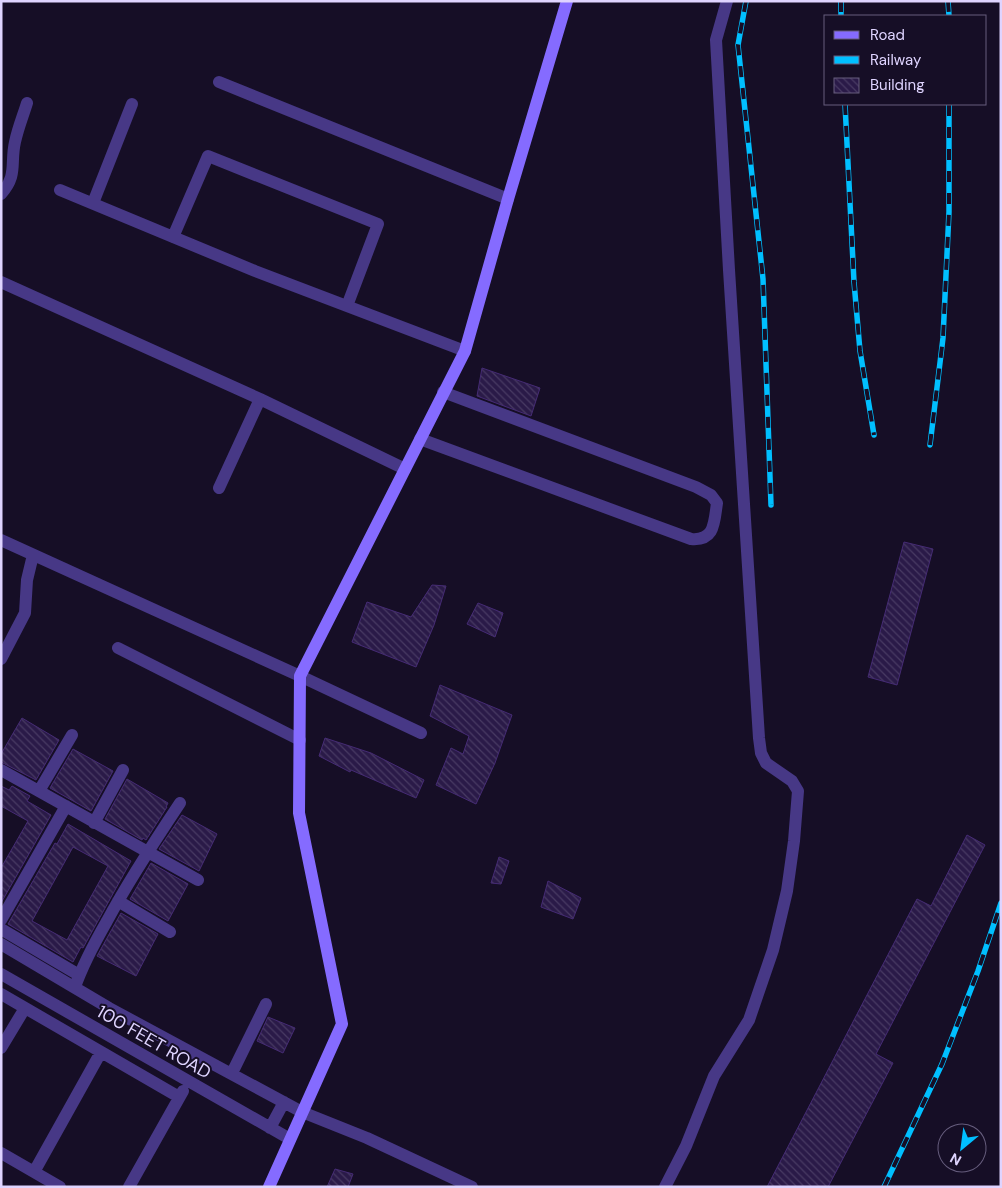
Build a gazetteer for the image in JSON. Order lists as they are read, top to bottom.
{
  "streets": {
    "street": ["100 FEET ROAD"]
  },
  "legend": ["Road", "Railway", "Building"],
  "north": "bottom left"
}
